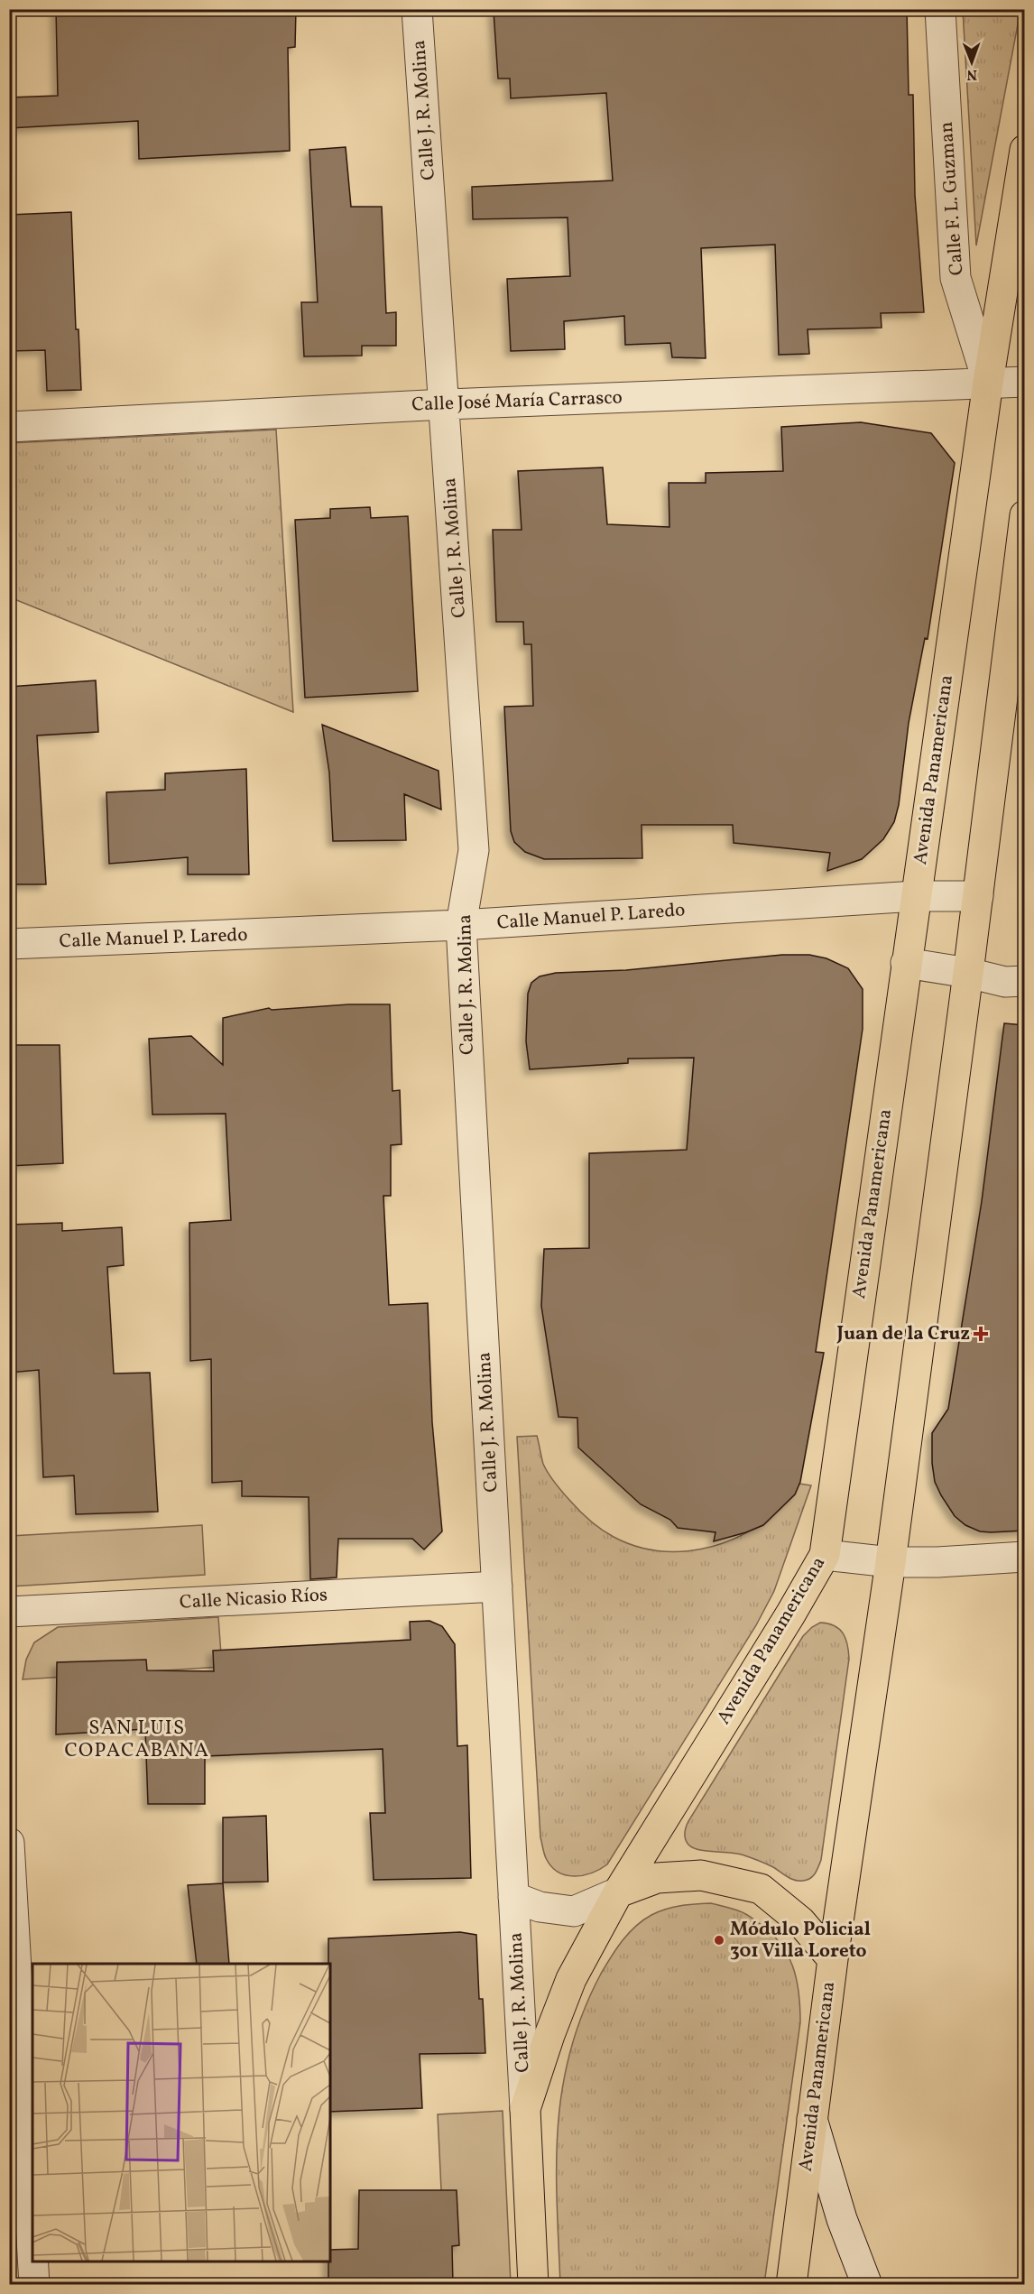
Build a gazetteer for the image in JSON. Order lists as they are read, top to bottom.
{
  "streets": {
    "main road": ["Avenida Panamericana"],
    "street": [
      "Calle J. R. Molina",
      "Calle F. L. Guzman",
      "Calle José María Carrasco",
      "Calle Manuel P. Laredo",
      "Calle Nicasio Ríos"
    ]
  },
  "crossings": [
    ["Calle J. R. Molina", "Calle José María Carrasco"],
    ["Calle J. R. Molina", "Avenida Panamericana"],
    ["Calle J. R. Molina", "Calle Manuel P. Laredo"],
    ["Calle J. R. Molina", "Calle Nicasio Ríos"],
    ["Calle F. L. Guzman", "Calle José María Carrasco"],
    ["Calle F. L. Guzman", "Avenida Panamericana"],
    ["Calle José María Carrasco", "Avenida Panamericana"],
    ["Avenida Panamericana", "Calle Manuel P. Laredo"]
  ],
  "districts": ["SAN LUIS COPACABANA"],
  "places": {
    "health": ["Juan de la Cruz"],
    "other": ["Módulo Policial 301 Villa Loreto"]
  },
  "north": "bottom"
}
